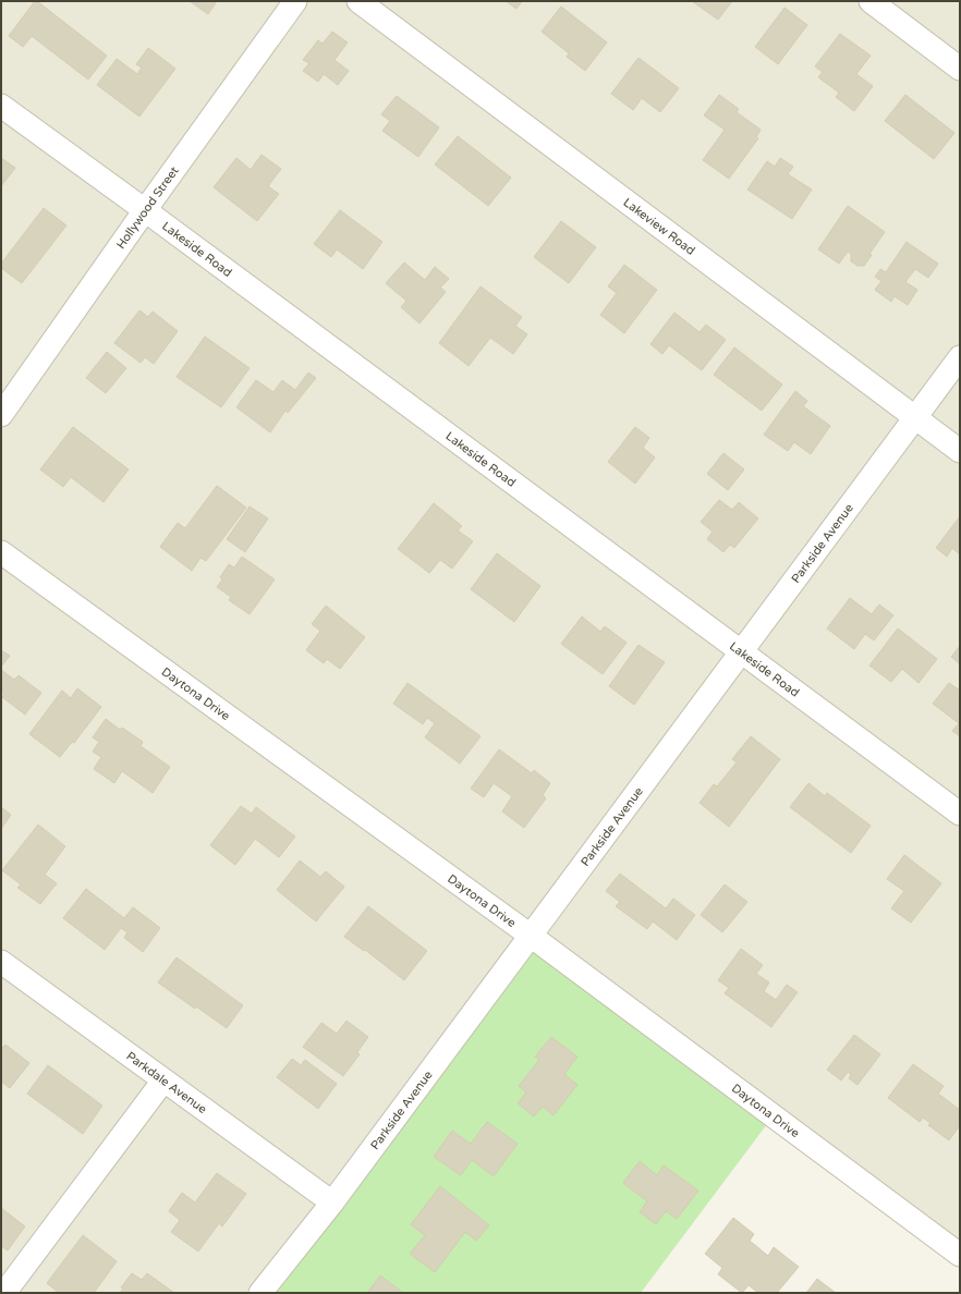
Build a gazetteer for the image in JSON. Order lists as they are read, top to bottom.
{
  "streets": {
    "street": [
      "Hollywood Street",
      "Lakeview Road",
      "Lakeside Road",
      "Parkside Avenue",
      "Daytona Drive",
      "Parkdale Avenue"
    ]
  },
  "crossings": [
    ["Hollywood Street", "Lakeside Road"],
    ["Lakeview Road", "Parkside Avenue"],
    ["Lakeside Road", "Parkside Avenue"],
    ["Parkside Avenue", "Daytona Drive"],
    ["Parkside Avenue", "Parkdale Avenue"]
  ]
}
